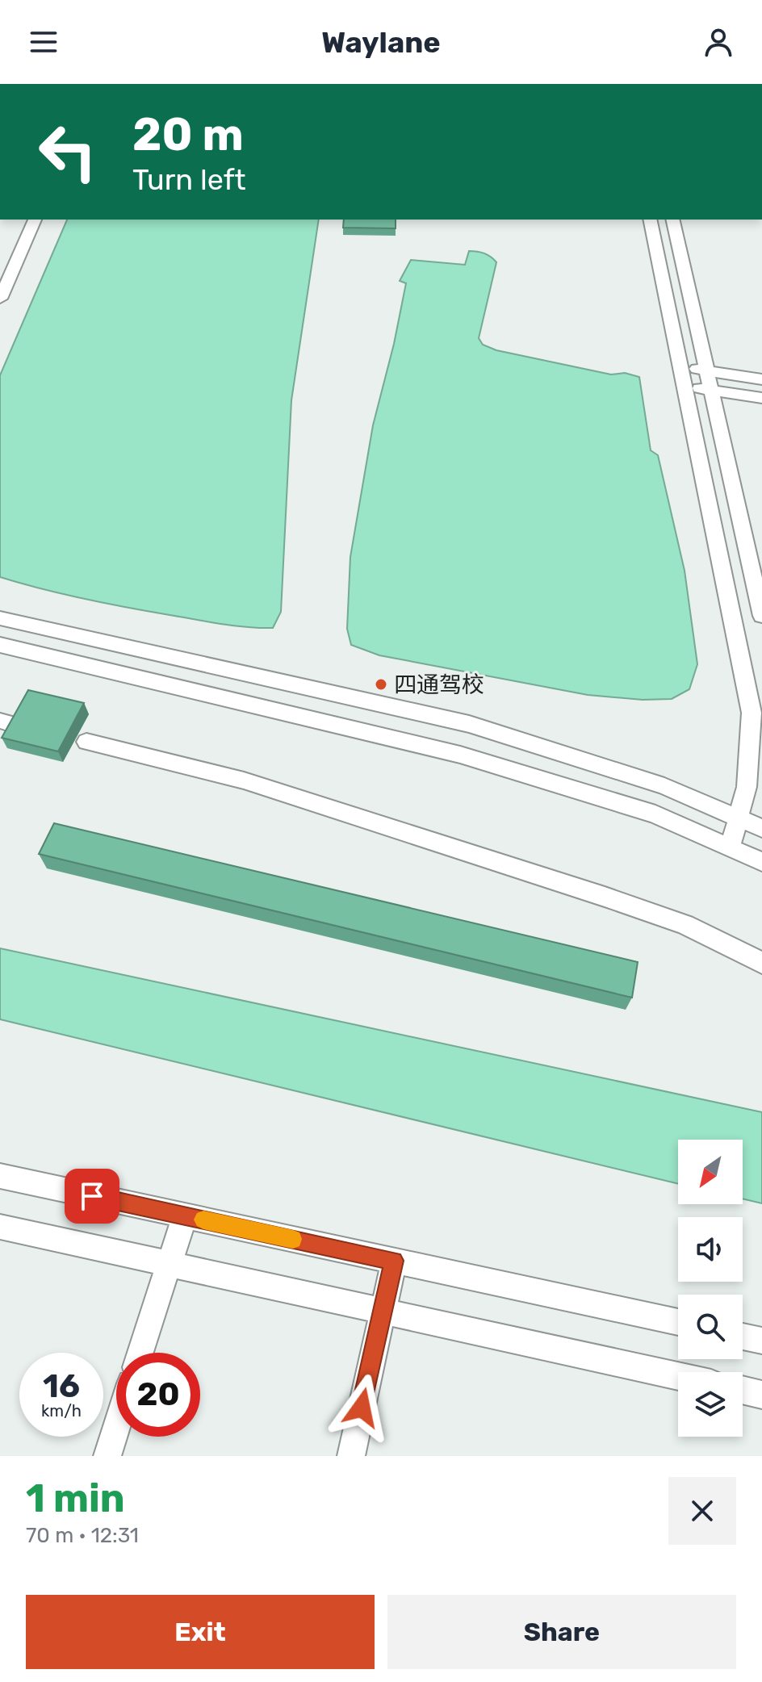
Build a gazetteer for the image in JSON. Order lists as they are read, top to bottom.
{
  "places": ["四通驾校"],
  "north": "bottom left",
  "page": {
    "header": "Waylane",
    "turn": ["20 m", "Turn left"],
    "speed": "16 km/h",
    "limit": "20",
    "heading": ["1 min", "70 m · 12:31"],
    "buttons": ["Exit", "Share"]
  }
}
